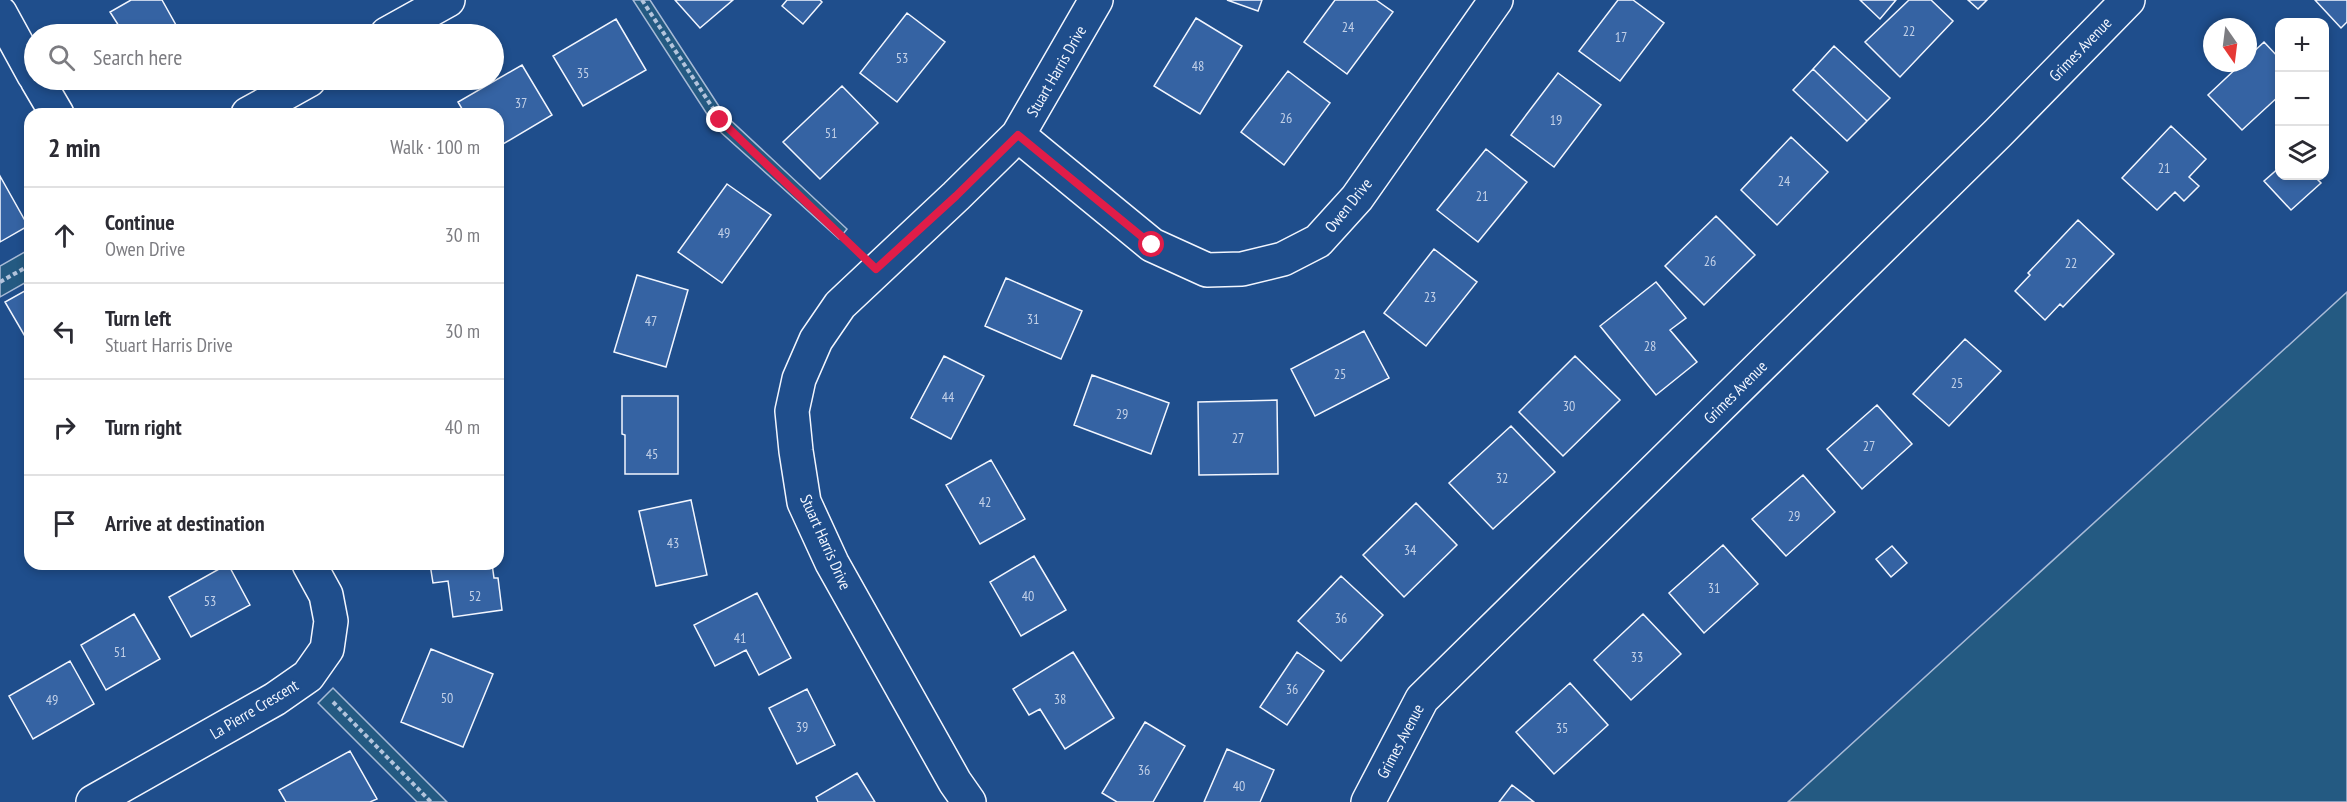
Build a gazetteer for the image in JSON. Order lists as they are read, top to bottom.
{
  "streets": {
    "street": [
      "Grimes Avenue",
      "Stuart Harris Drive",
      "Owen Drive",
      "La Pierre Crescent"
    ]
  },
  "crossings": [
    ["Stuart Harris Drive", "Owen Drive"]
  ],
  "house_numbers": [
    "24",
    "22",
    "17",
    "53",
    "48",
    "35",
    "37",
    "26",
    "19",
    "51",
    "21",
    "24",
    "21",
    "49",
    "26",
    "22",
    "23",
    "31",
    "47",
    "28",
    "25",
    "25",
    "44",
    "30",
    "29",
    "27",
    "27",
    "45",
    "32",
    "42",
    "29",
    "43",
    "34",
    "31",
    "52",
    "40",
    "53",
    "36",
    "41",
    "51",
    "33",
    "36",
    "50",
    "38",
    "49",
    "39",
    "35",
    "36",
    "40"
  ],
  "north": "bottom",
  "page": {
    "map_buttons": ["+", "−"],
    "search": "Search here",
    "heading": ["2 min", "Walk · 100 m"],
    "list": [
      ["Continue", "Owen Drive", "30 m"],
      ["Turn left", "Stuart Harris Drive", "30 m"],
      ["Turn right", "40 m"],
      "Arrive at destination"
    ]
  }
}
